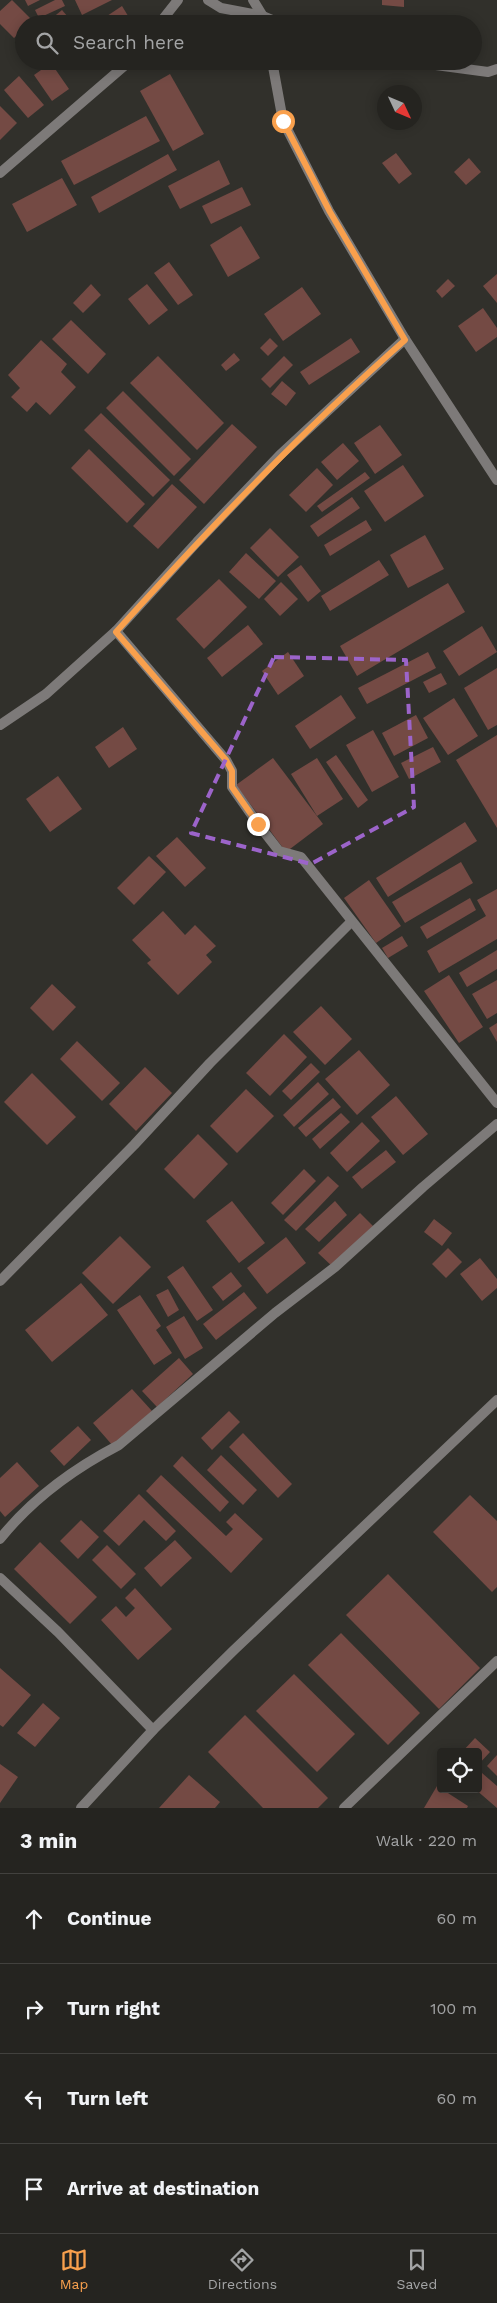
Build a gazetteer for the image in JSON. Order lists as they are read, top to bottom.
{
  "north": "bottom right",
  "page": {
    "search": "Search here",
    "heading": ["3 min", "Walk · 220 m"],
    "list": [
      ["Continue", "60 m"],
      ["Turn right", "100 m"],
      ["Turn left", "60 m"],
      "Arrive at destination"
    ],
    "nav": ["Map", "Directions", "Saved"]
  }
}
